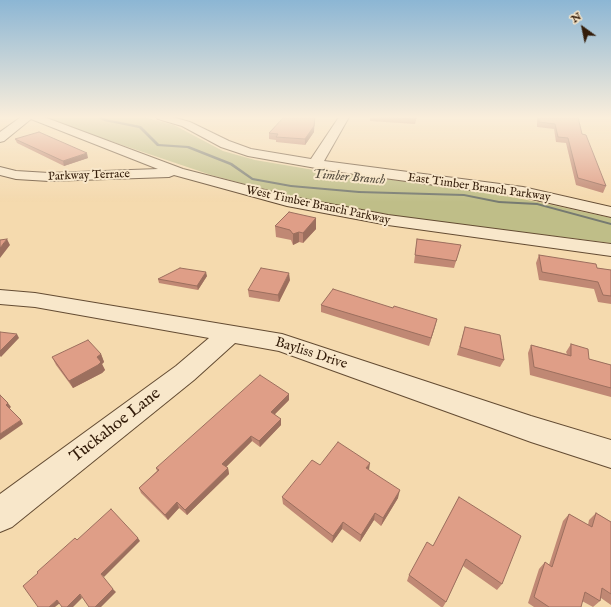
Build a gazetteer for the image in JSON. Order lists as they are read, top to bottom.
{
  "streets": {
    "street": [
      "Parkway Terrace",
      "East Timber Branch Parkway",
      "West Timber Branch Parkway",
      "Bayliss Drive",
      "Tuckahoe Lane"
    ]
  },
  "crossings": [
    ["Parkway Terrace", "West Timber Branch Parkway"],
    ["Bayliss Drive", "Tuckahoe Lane"]
  ],
  "water": ["Timber Branch"],
  "north": "top left"
}
